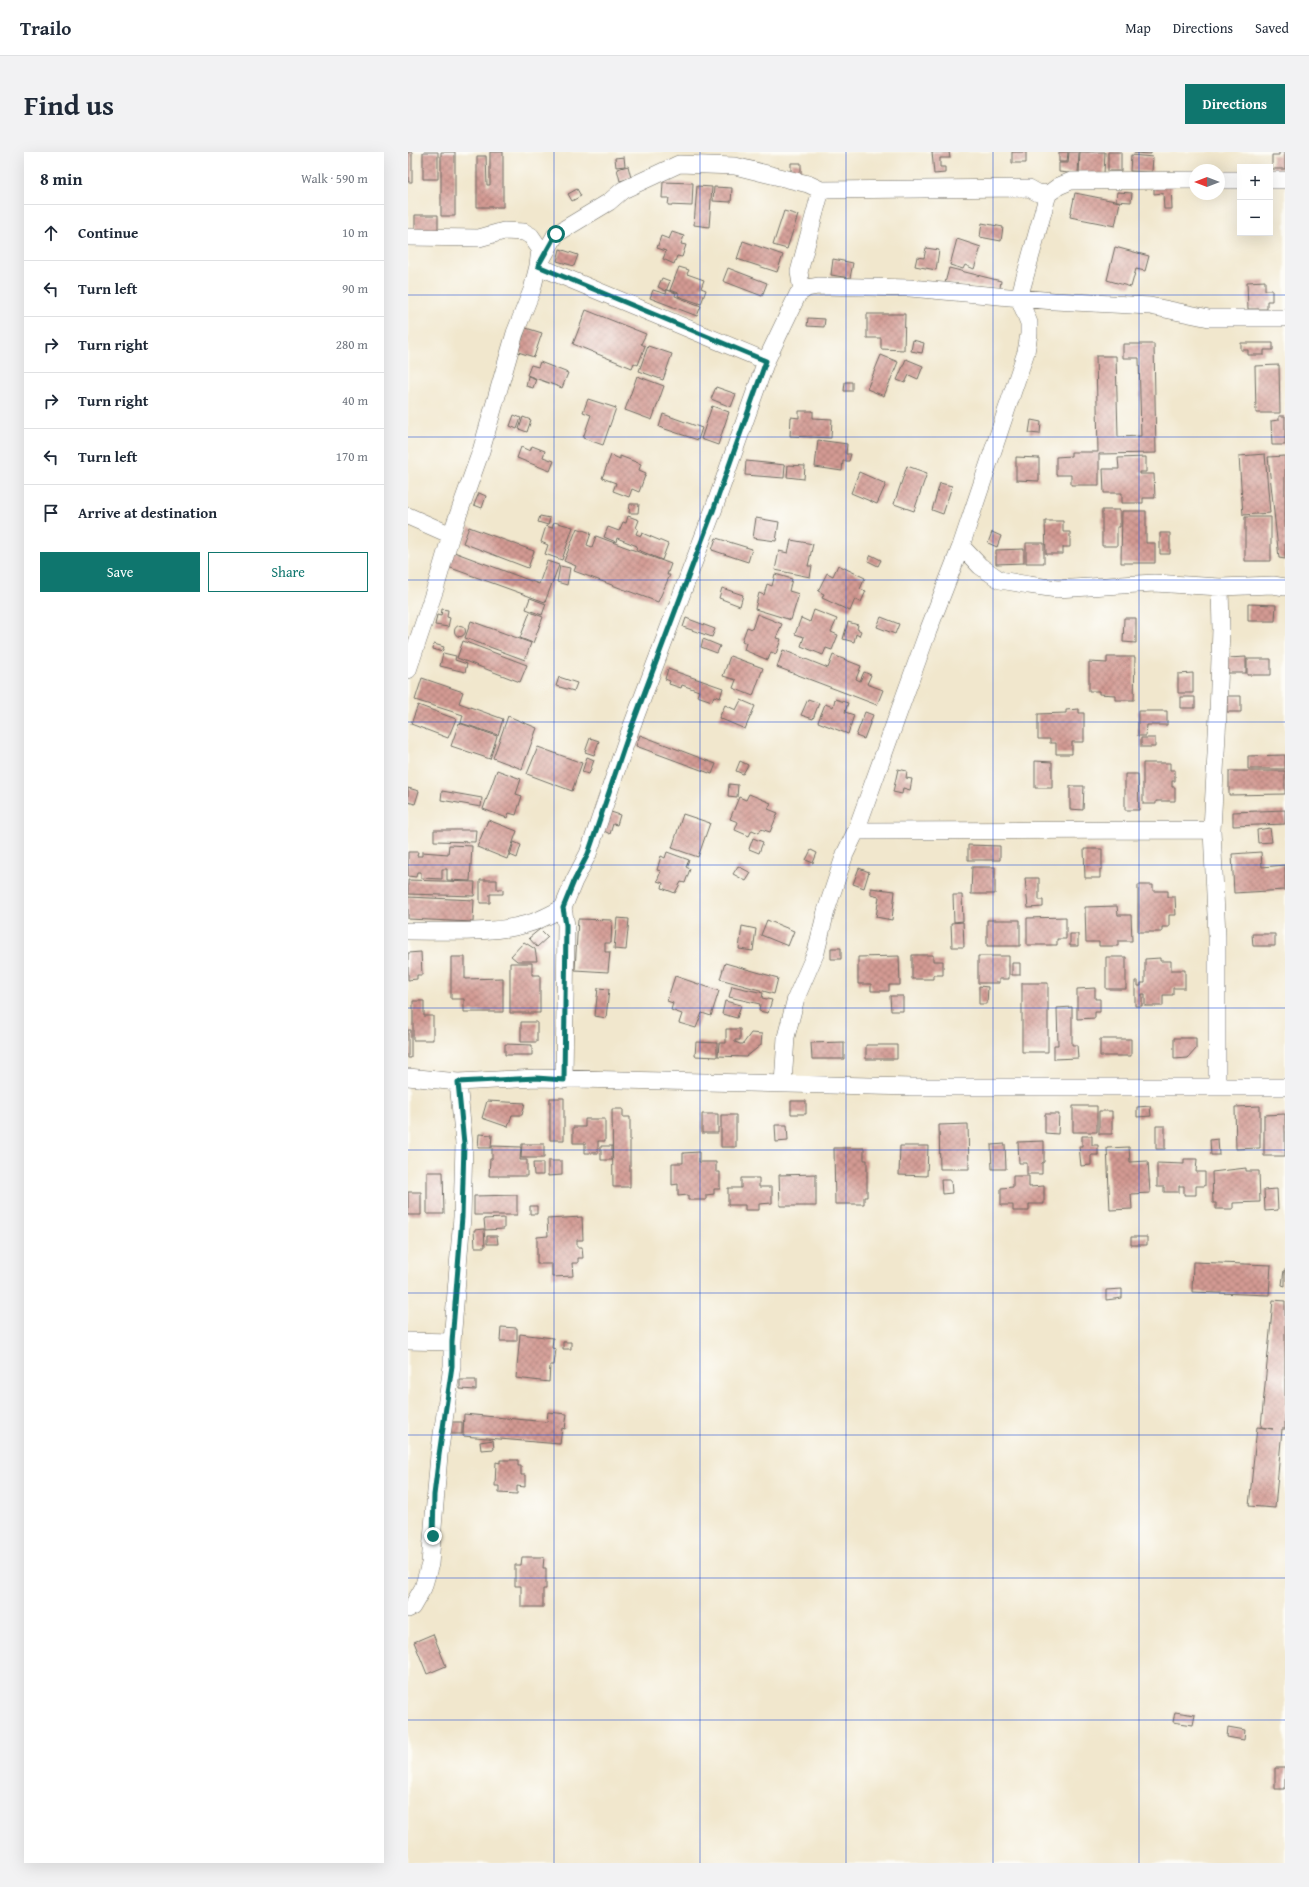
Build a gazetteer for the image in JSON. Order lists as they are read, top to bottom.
{
  "north": "left",
  "page": {
    "header": "Trailo",
    "nav": ["Map", "Directions", "Saved"],
    "title": "Find us",
    "buttons": [
      "Directions",
      ["Save", "Share"]
    ],
    "heading": ["8 min", "Walk · 590 m"],
    "map_buttons": ["+", "−"],
    "list": [
      ["Continue", "10 m"],
      ["Turn left", "90 m"],
      ["Turn right", "280 m"],
      ["Turn right", "40 m"],
      ["Turn left", "170 m"],
      "Arrive at destination"
    ]
  }
}
